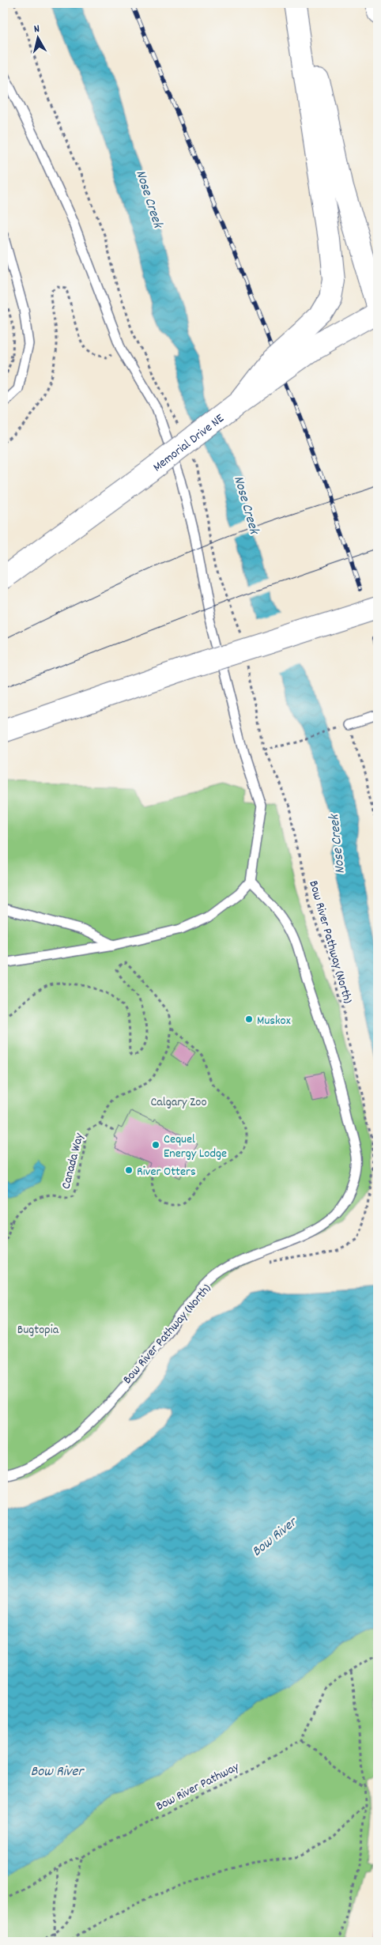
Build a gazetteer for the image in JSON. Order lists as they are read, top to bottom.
{
  "streets": {
    "highway": ["Memorial Drive NE"],
    "path": ["Bow River Pathway (North)", "Canada Way", "Bow River Pathway"]
  },
  "water": ["Nose Creek", "Bow River"],
  "parks": ["Calgary Zoo", "Bugtopia"],
  "places": ["Muskox", "Cequel Energy Lodge", "River Otters"],
  "north": "top"
}
